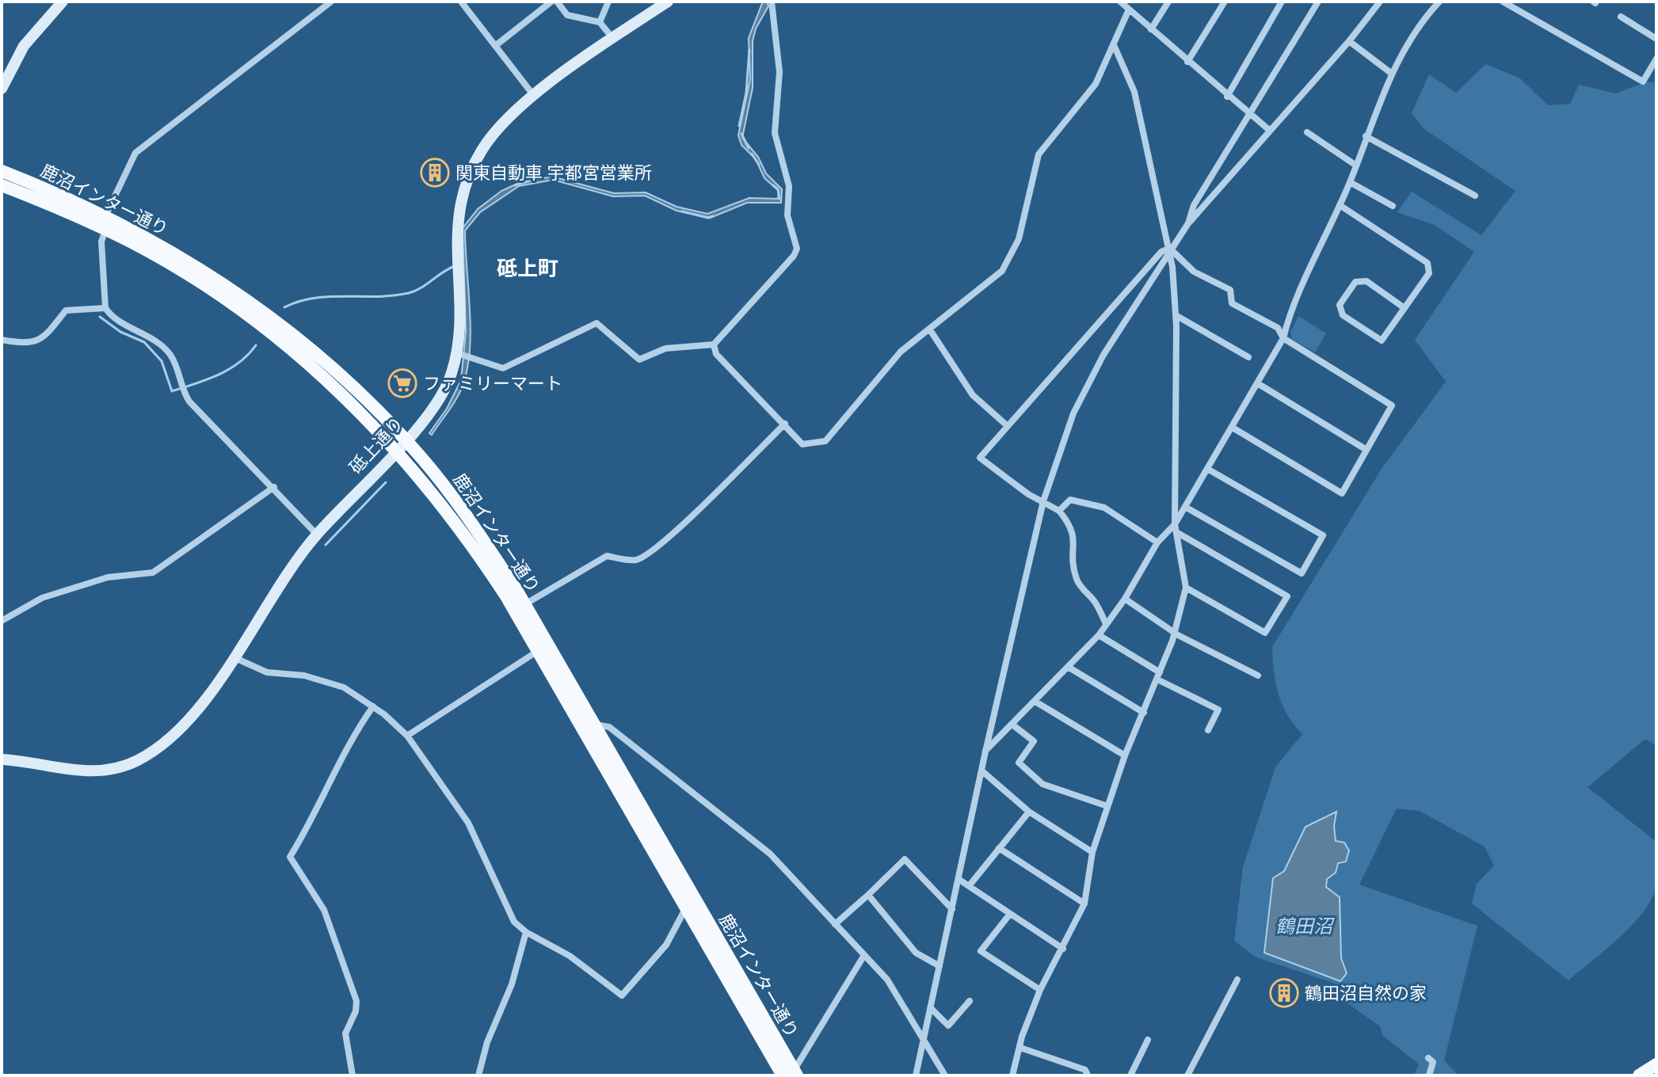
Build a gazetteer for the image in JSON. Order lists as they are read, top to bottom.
{
  "streets": {
    "main road": ["鹿沼インター通り"],
    "street": ["砥上通り"]
  },
  "crossings": [
    ["鹿沼インター通り", "砥上通り"]
  ],
  "districts": ["砥上町"],
  "water": ["鶴田沼"],
  "places": {
    "building": ["関東自動車 宇都宮営業所", "鶴田沼自然の家"],
    "supermarket": ["ファミリーマート"]
  }
}
